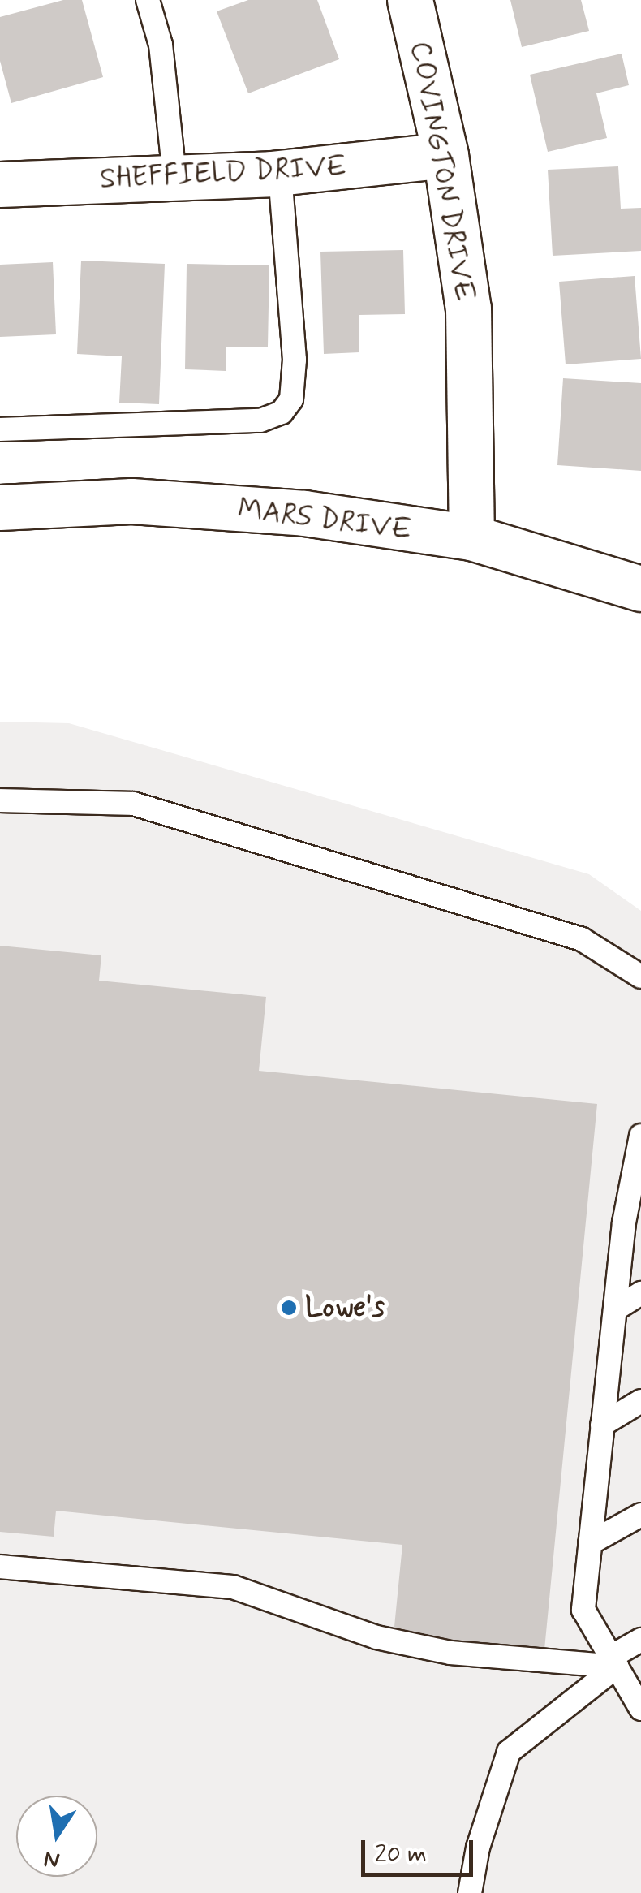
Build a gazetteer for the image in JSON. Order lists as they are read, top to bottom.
{
  "streets": {
    "street": ["COVINGTON DRIVE", "SHEFFIELD DRIVE", "MARS DRIVE"]
  },
  "crossings": [
    ["COVINGTON DRIVE", "SHEFFIELD DRIVE"],
    ["COVINGTON DRIVE", "MARS DRIVE"]
  ],
  "places": ["Lowe's"],
  "scale_bar": "20 m",
  "north": "bottom"
}
